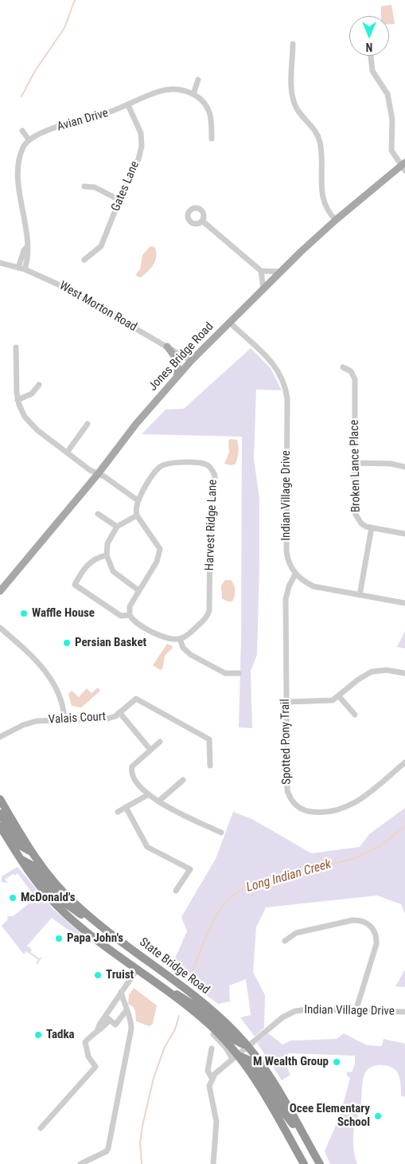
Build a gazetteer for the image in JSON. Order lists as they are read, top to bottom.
{
  "streets": {
    "highway": ["State Bridge Road"],
    "main road": ["Jones Bridge Road"],
    "street": [
      "Avian Drive",
      "Gates Lane",
      "West Morton Road",
      "Broken Lance Place",
      "Indian Village Drive",
      "Harvest Ridge Lane",
      "Valais Court",
      "Spotted Pony Trail"
    ]
  },
  "crossings": [
    ["Avian Drive", "Gates Lane"],
    ["West Morton Road", "Jones Bridge Road"],
    ["Jones Bridge Road", "Indian Village Drive"],
    ["Indian Village Drive", "Spotted Pony Trail"],
    ["Indian Village Drive", "State Bridge Road"]
  ],
  "water": ["Long Indian Creek"],
  "places": [
    "Waffle House",
    "Persian Basket",
    "McDonald's",
    "Papa John's",
    "Truist",
    "Tadka",
    "M Wealth Group",
    "Ocee Elementary School"
  ],
  "north": "bottom"
}
